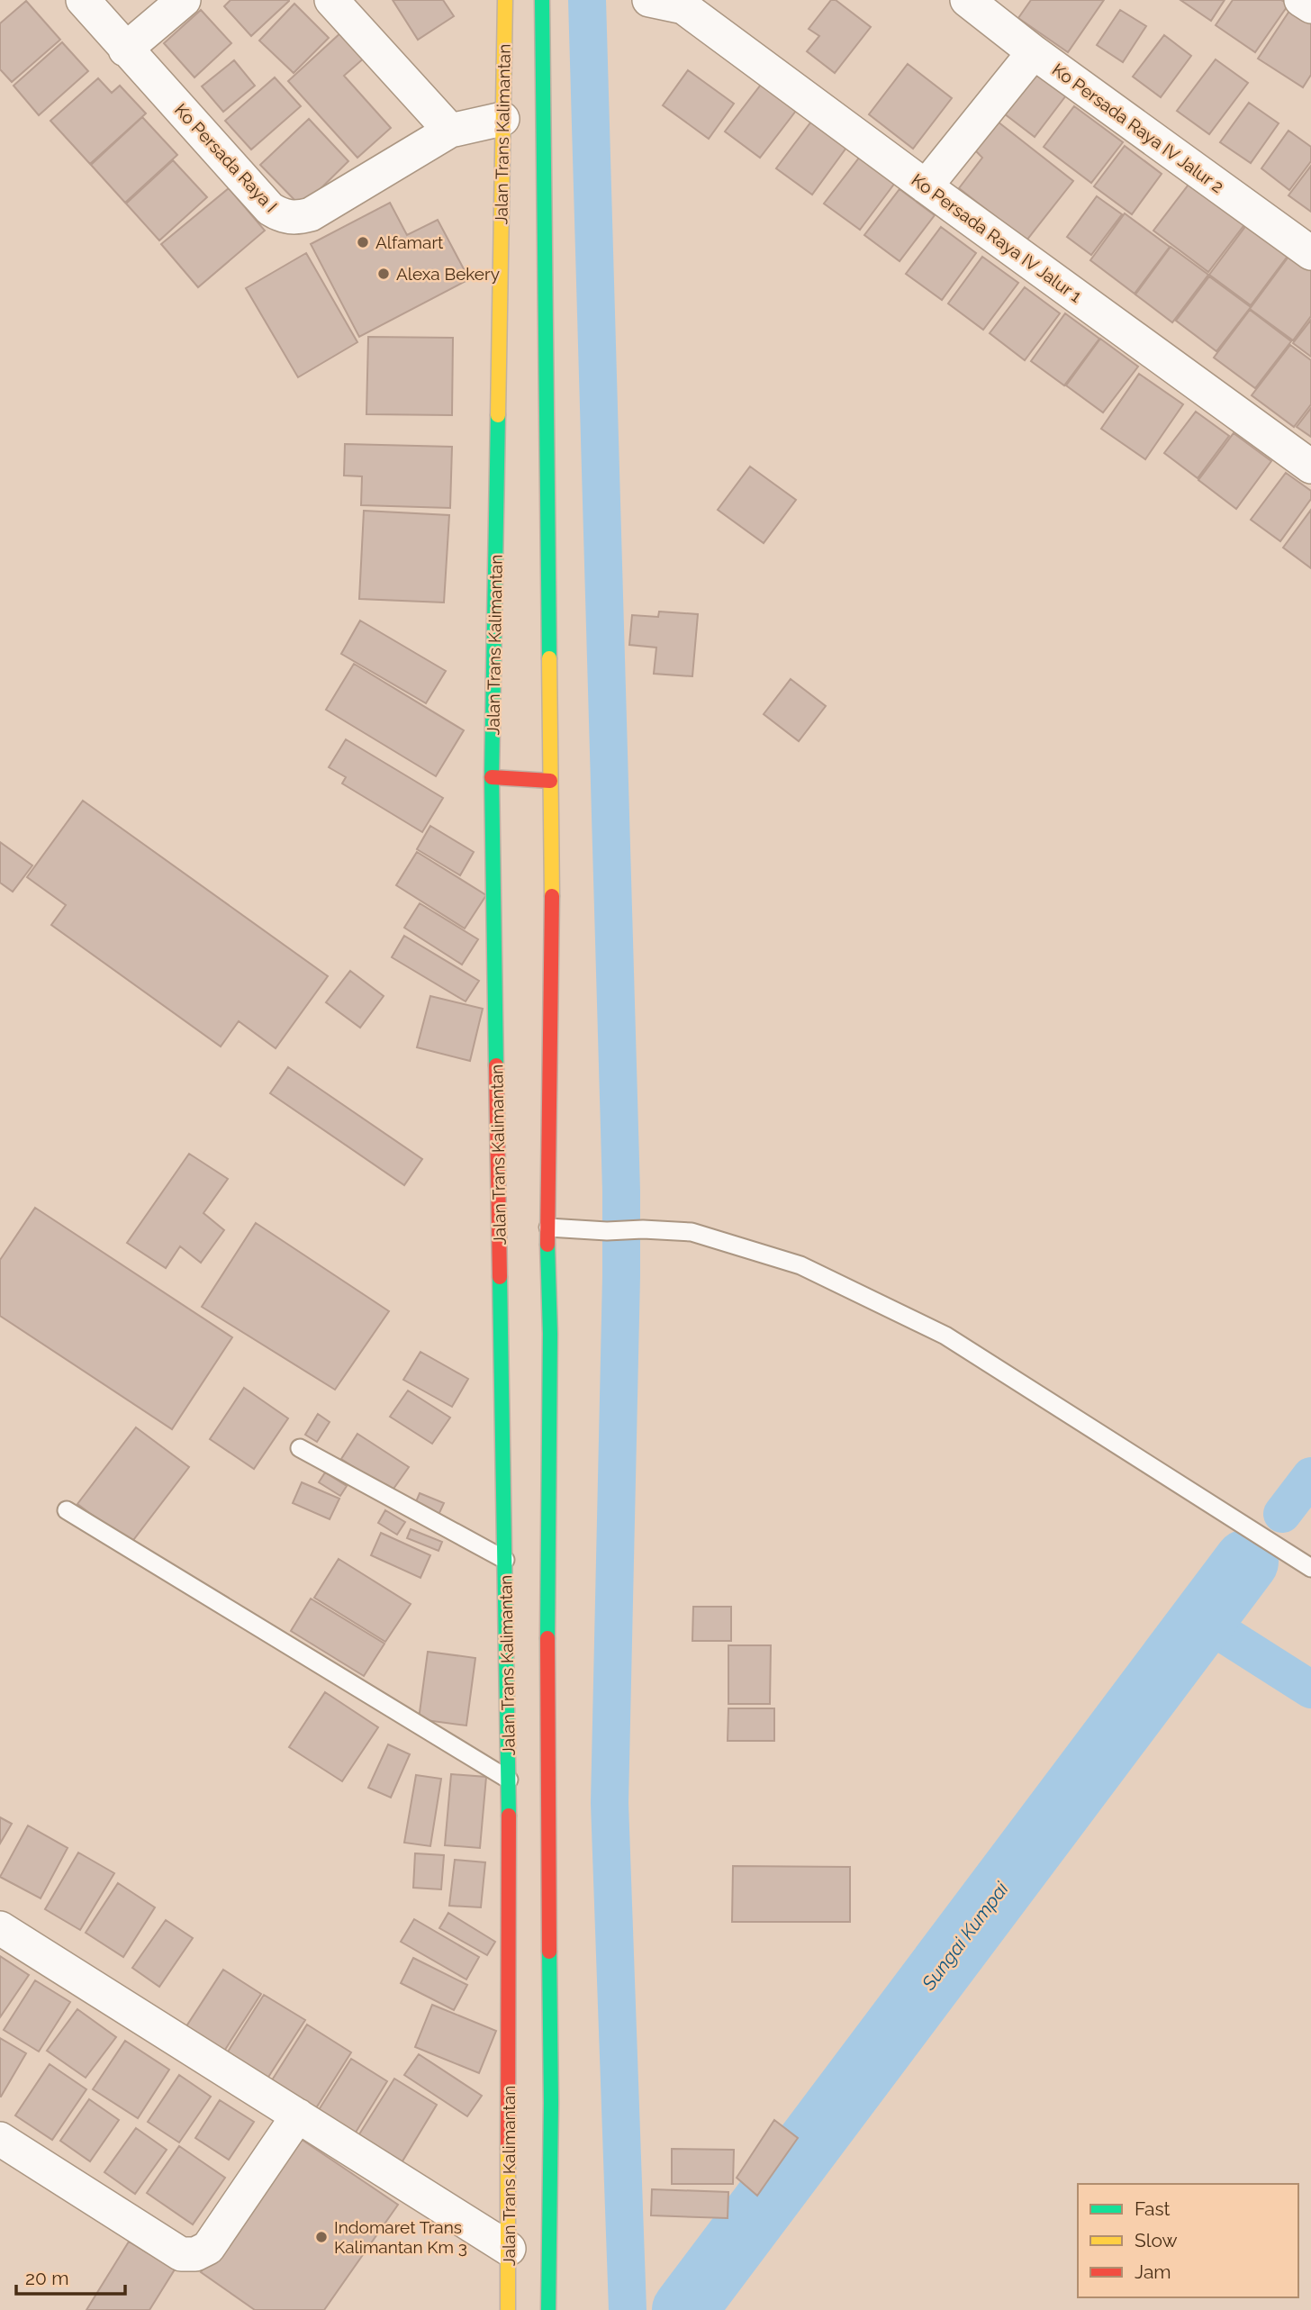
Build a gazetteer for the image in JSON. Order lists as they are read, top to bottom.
{
  "streets": {
    "highway": ["Jalan Trans Kalimantan"],
    "street": ["Ko Persada Raya IV Jalur 2", "Ko Persada Raya I", "Ko Persada Raya IV Jalur 1"]
  },
  "crossings": [
    ["Jalan Trans Kalimantan", "Ko Persada Raya I"]
  ],
  "water": ["Sungai Kumpai"],
  "places": ["Alfamart", "Alexa Bekery", "Indomaret Trans Kalimantan Km 3"],
  "legend": ["Fast", "Slow", "Jam"],
  "scale_bar": "20 m"
}
